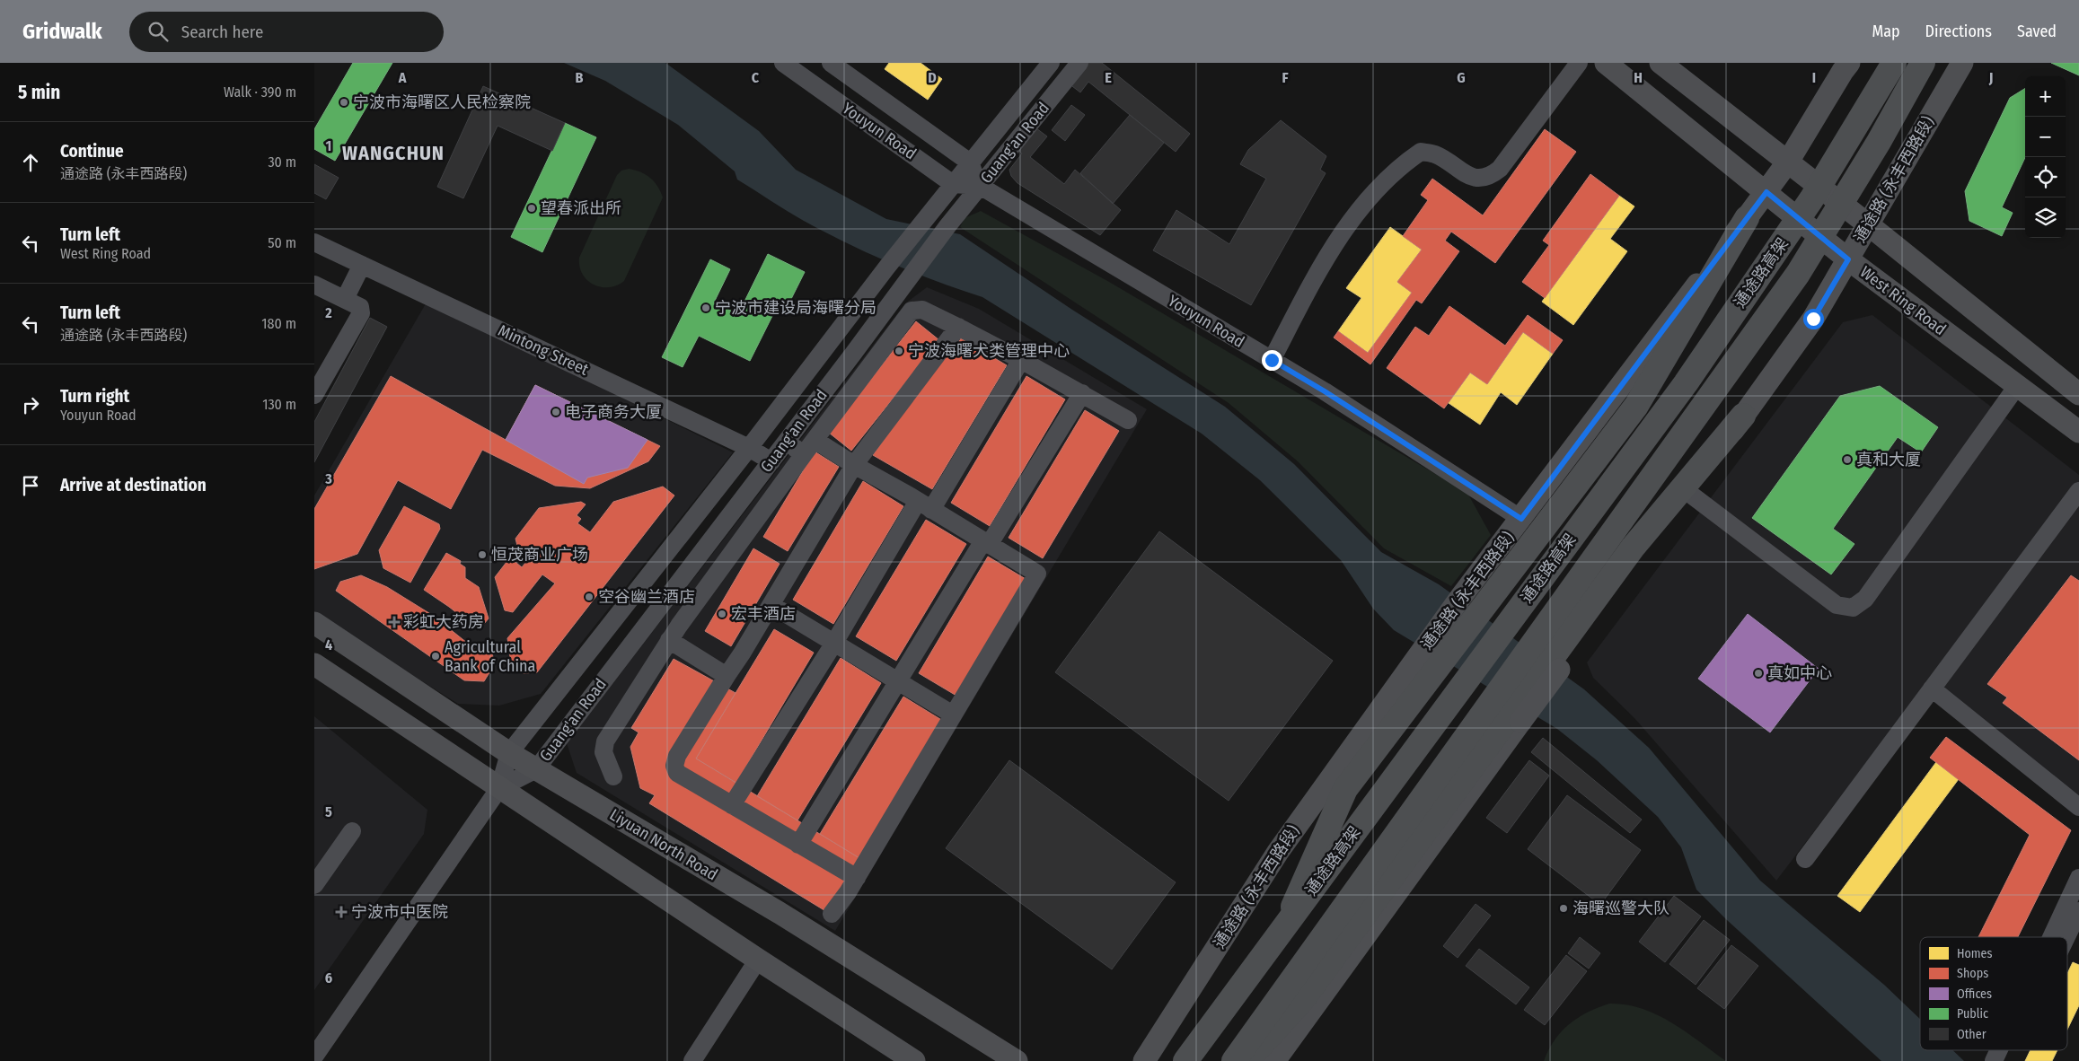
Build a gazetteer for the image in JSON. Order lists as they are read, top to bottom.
{
  "streets": {
    "highway": ["通途路高架"],
    "main road": ["通途路 (永丰西路段)", "West Ring Road", "Liyuan North Road"],
    "street": ["Youyun Road", "Guang'an Road", "Mintong Street"]
  },
  "crossings": [
    ["Youyun Road", "Guang'an Road"],
    ["Youyun Road", "通途路 (永丰西路段)"],
    ["Guang'an Road", "Mintong Street"],
    ["Guang'an Road", "Liyuan North Road"],
    ["通途路 (永丰西路段)", "West Ring Road"]
  ],
  "districts": ["WANGCHUN"],
  "places": {
    "other": [
      "宁波市海曙区人民检察院",
      "望春派出所",
      "宁波市建设局海曙分局",
      "宁波海曙犬类管理中心",
      "电子商务大厦",
      "真和大厦",
      "恒茂商业广场",
      "空谷幽兰酒店",
      "宏丰酒店",
      "Agricultural Bank of China",
      "真如中心",
      "海曙巡警大队"
    ],
    "health": ["彩虹大药房", "宁波市中医院"]
  },
  "legend": [
    "Homes",
    "Shops",
    "Offices",
    "Public",
    "Other"
  ],
  "page": {
    "header": "Gridwalk",
    "search": "Search here",
    "nav": ["Map", "Directions", "Saved"],
    "heading": ["5 min", "Walk · 390 m"],
    "map_buttons": ["+", "−"],
    "list": [
      ["Continue", "通途路 (永丰西路段)", "30 m"],
      ["Turn left", "West Ring Road", "50 m"],
      ["Turn left", "通途路 (永丰西路段)", "180 m"],
      ["Turn right", "Youyun Road", "130 m"],
      "Arrive at destination"
    ]
  },
  "grid": {
    "columns": [
      "A",
      "B",
      "C",
      "D",
      "E",
      "F",
      "G",
      "H",
      "I",
      "J"
    ],
    "rows": [
      "1",
      "2",
      "3",
      "4",
      "5",
      "6"
    ]
  }
}
